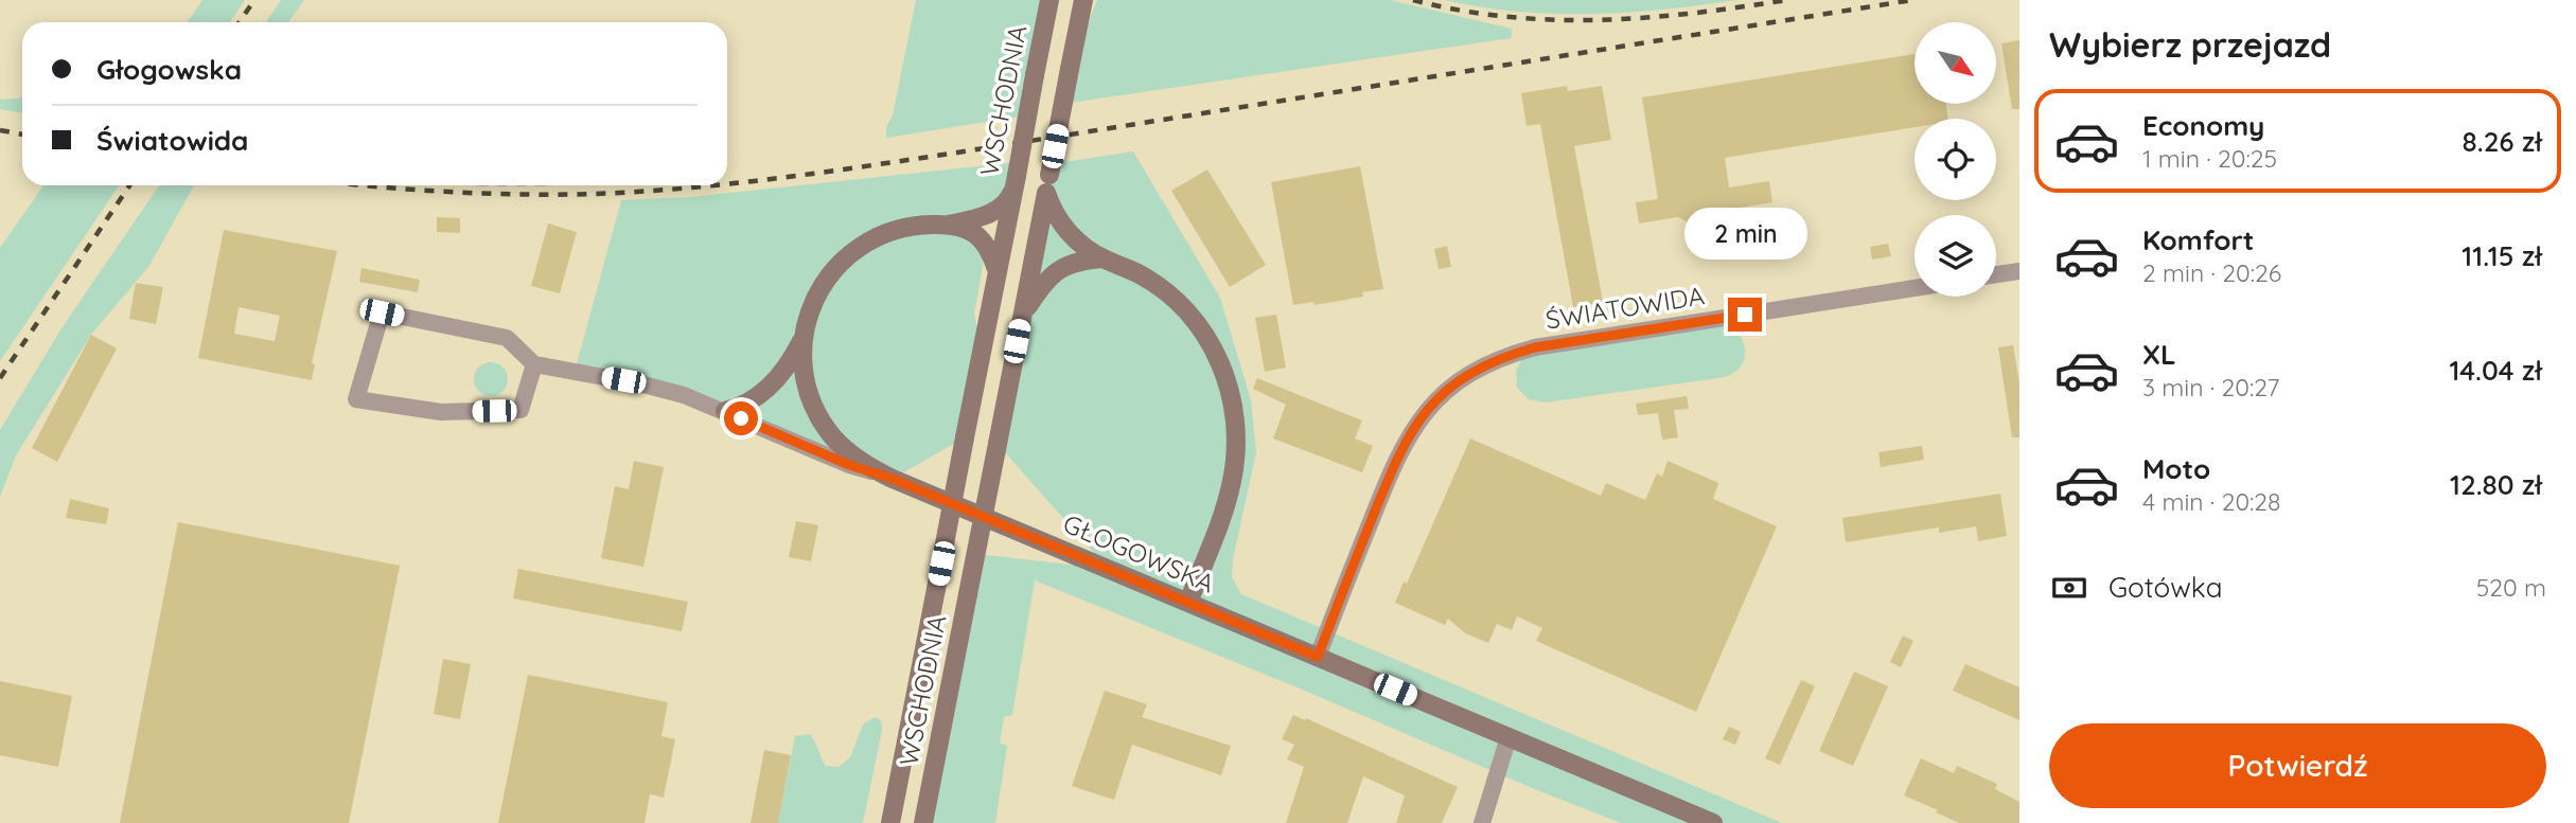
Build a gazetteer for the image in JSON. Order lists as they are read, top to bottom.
{
  "streets": {
    "street": ["WSCHODNIA", "ŚWIATOWIDA", "GŁOGOWSKA"]
  },
  "crossings": [
    ["ŚWIATOWIDA", "GŁOGOWSKA"]
  ],
  "north": "bottom right",
  "page": {
    "heading": "Wybierz przejazd",
    "banner": ["Głogowska", "Światowida"],
    "list": [
      {
        "name": "Economy",
        "note": "1 min · 20:25",
        "value": "8.26 zł"
      },
      {
        "name": "Komfort",
        "note": "2 min · 20:26",
        "value": "11.15 zł"
      },
      {
        "name": "XL",
        "note": "3 min · 20:27",
        "value": "14.04 zł"
      },
      {
        "name": "Moto",
        "note": "4 min · 20:28",
        "value": "12.80 zł"
      }
    ],
    "bubble": "2 min",
    "pay": ["Gotówka", "520 m"],
    "buttons": "Potwierdź"
  }
}
